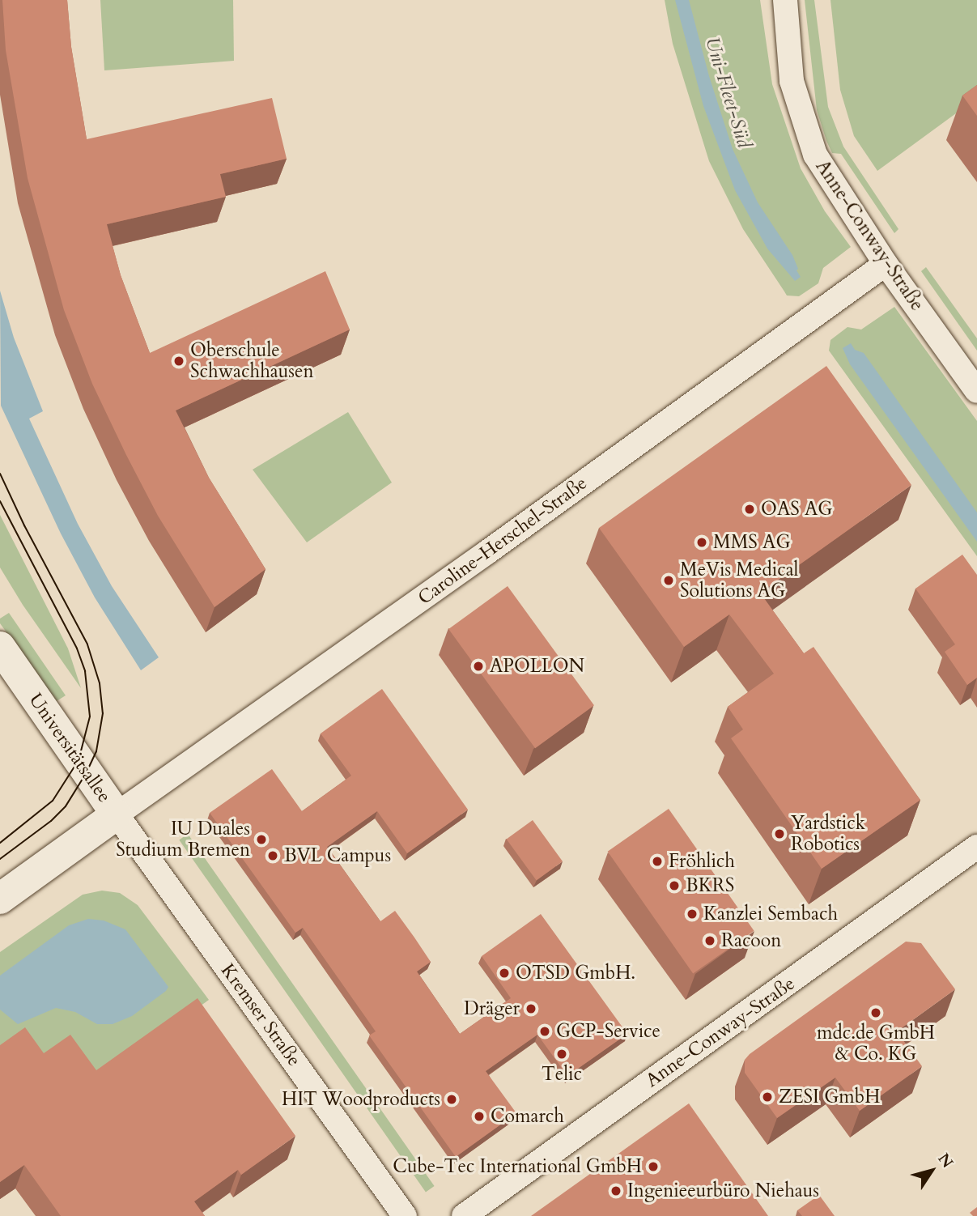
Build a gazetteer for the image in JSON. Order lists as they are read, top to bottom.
{
  "streets": {
    "street": [
      "Anne-Conway-Straße",
      "Caroline-Herschel-Straße",
      "Universitätsallee",
      "Kremser Straße"
    ]
  },
  "crossings": [
    ["Anne-Conway-Straße", "Caroline-Herschel-Straße"],
    ["Caroline-Herschel-Straße", "Universitätsallee"],
    ["Caroline-Herschel-Straße", "Kremser Straße"],
    ["Universitätsallee", "Kremser Straße"]
  ],
  "water": ["Uni-Fleet-Süd"],
  "places": [
    "Oberschule Schwachhausen",
    "OAS AG",
    "MMS AG",
    "MeVis Medical Solutions AG",
    "APOLLON",
    "Yardstick Robotics",
    "IU Duales Studium Bremen",
    "BVL Campus",
    "Fröhlich",
    "BKRS",
    "Kanzlei Sembach",
    "Racoon",
    "OTSD GmbH.",
    "Dräger",
    "mdc.de GmbH & Co. KG",
    "GCP-Service",
    "Telic",
    "ZESI GmbH",
    "HIT Woodproducts",
    "Comarch",
    "Cube-Tec International GmbH",
    "Ingenieeurbüro Niehaus"
  ],
  "north": "top right"
}
